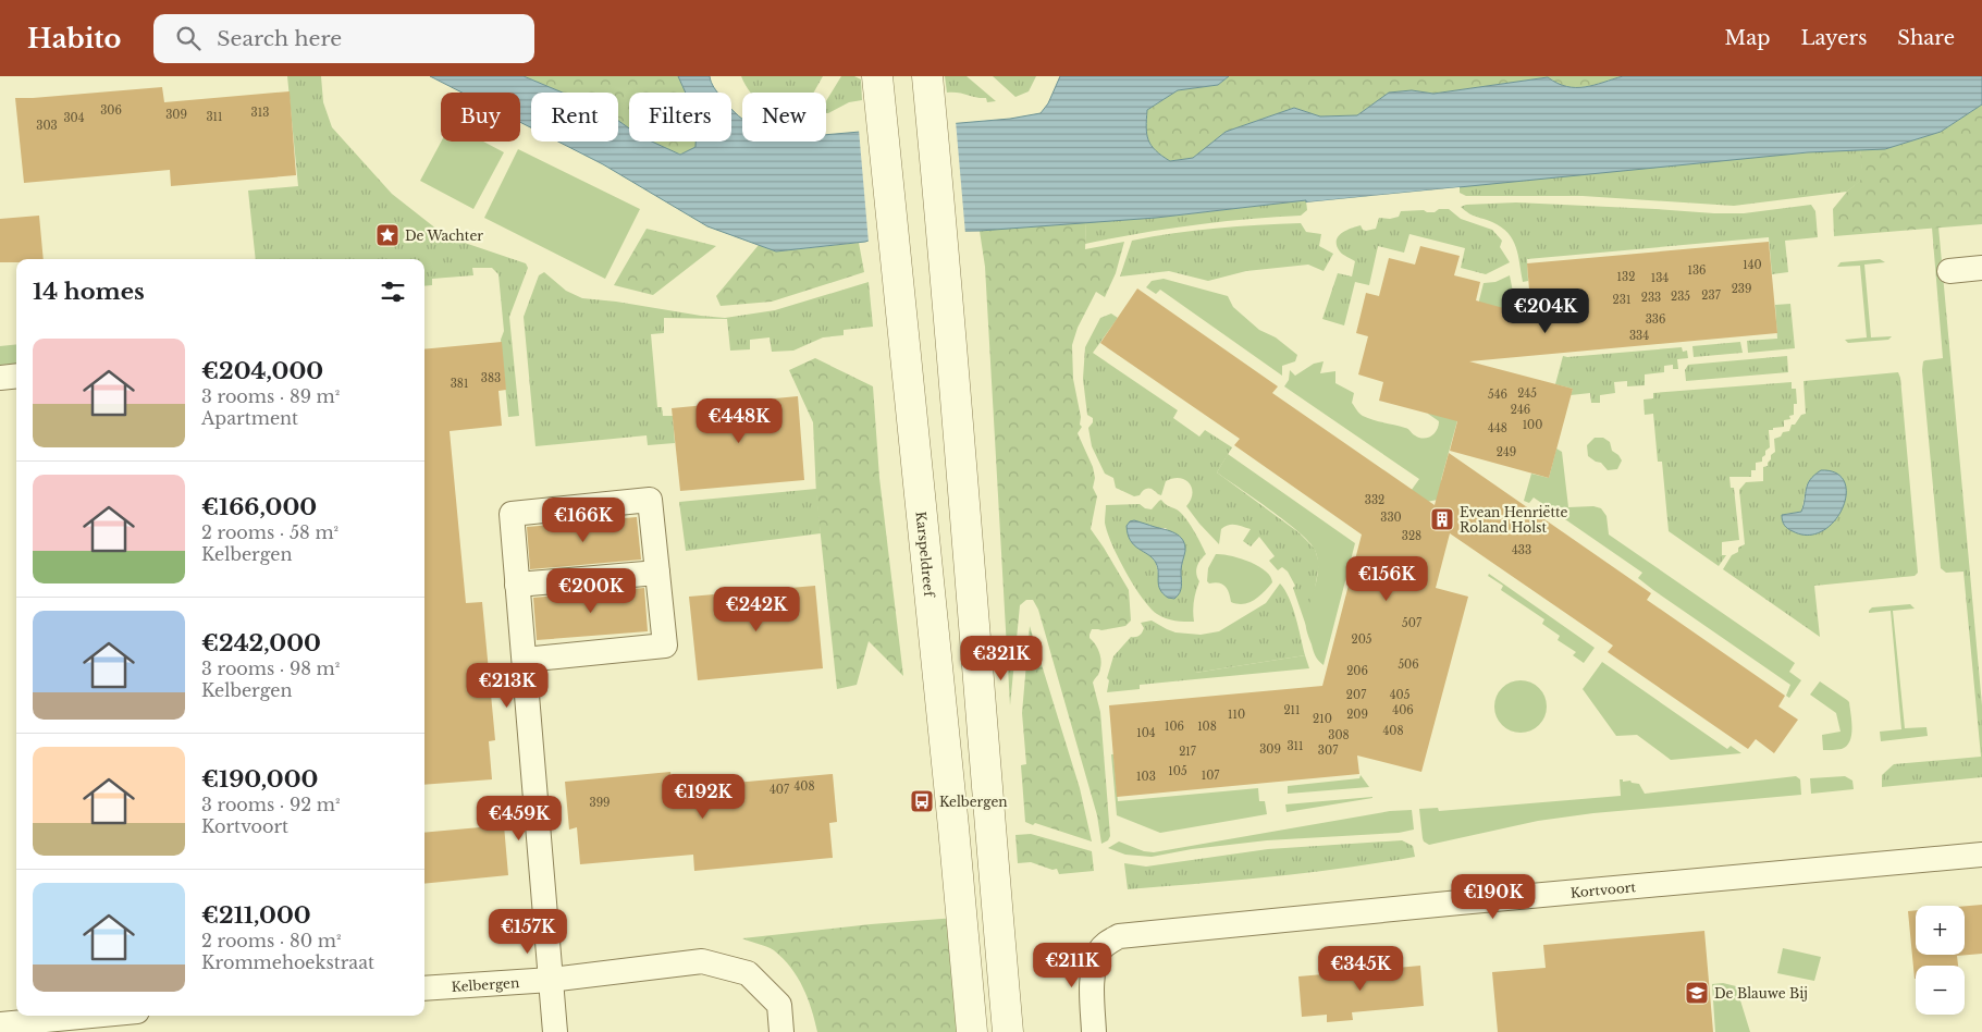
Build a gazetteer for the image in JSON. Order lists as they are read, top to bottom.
{
  "streets": {
    "street": ["Karspeldreef", "Kortvoort", "Kelbergen"]
  },
  "places": {
    "place": ["De Wachter"],
    "building": ["Evean Henriëtte Roland Holst"],
    "bus stop": ["Kelbergen"],
    "school or university": ["De Blauwe Bij"]
  },
  "house_numbers": [
    "306",
    "313",
    "309",
    "311",
    "304",
    "303",
    "140",
    "136",
    "132",
    "134",
    "239",
    "237",
    "235",
    "233",
    "231",
    "336",
    "334",
    "383",
    "381",
    "245",
    "546",
    "246",
    "100",
    "448",
    "249",
    "332",
    "330",
    "328",
    "433",
    "507",
    "205",
    "506",
    "206",
    "207",
    "405",
    "211",
    "406",
    "110",
    "209",
    "210",
    "106",
    "108",
    "408",
    "104",
    "308",
    "311",
    "309",
    "307",
    "217",
    "105",
    "107",
    "103",
    "408",
    "407",
    "399"
  ],
  "page": {
    "header": "Habito",
    "search": "Search here",
    "nav": ["Map", "Layers", "Share"],
    "chip": [
      "Buy",
      "Rent",
      "Filters",
      "New"
    ],
    "heading": "14 homes",
    "price": [
      "€204K",
      "€448K",
      "€166K",
      "€156K",
      "€200K",
      "€242K",
      "€321K",
      "€213K",
      "€192K",
      "€459K",
      "€190K",
      "€157K",
      "€211K",
      "€345K"
    ],
    "list": [
      {
        "name": "€204,000",
        "note": "3 rooms · 89 m² · Apartment"
      },
      {
        "name": "€166,000",
        "note": "2 rooms · 58 m² · Kelbergen"
      },
      {
        "name": "€242,000",
        "note": "3 rooms · 98 m² · Kelbergen"
      },
      {
        "name": "€190,000",
        "note": "3 rooms · 92 m² · Kortvoort"
      },
      {
        "name": "€211,000",
        "note": "2 rooms · 80 m² · Krommehoekstraat"
      }
    ],
    "map_buttons": ["+", "−"]
  }
}
